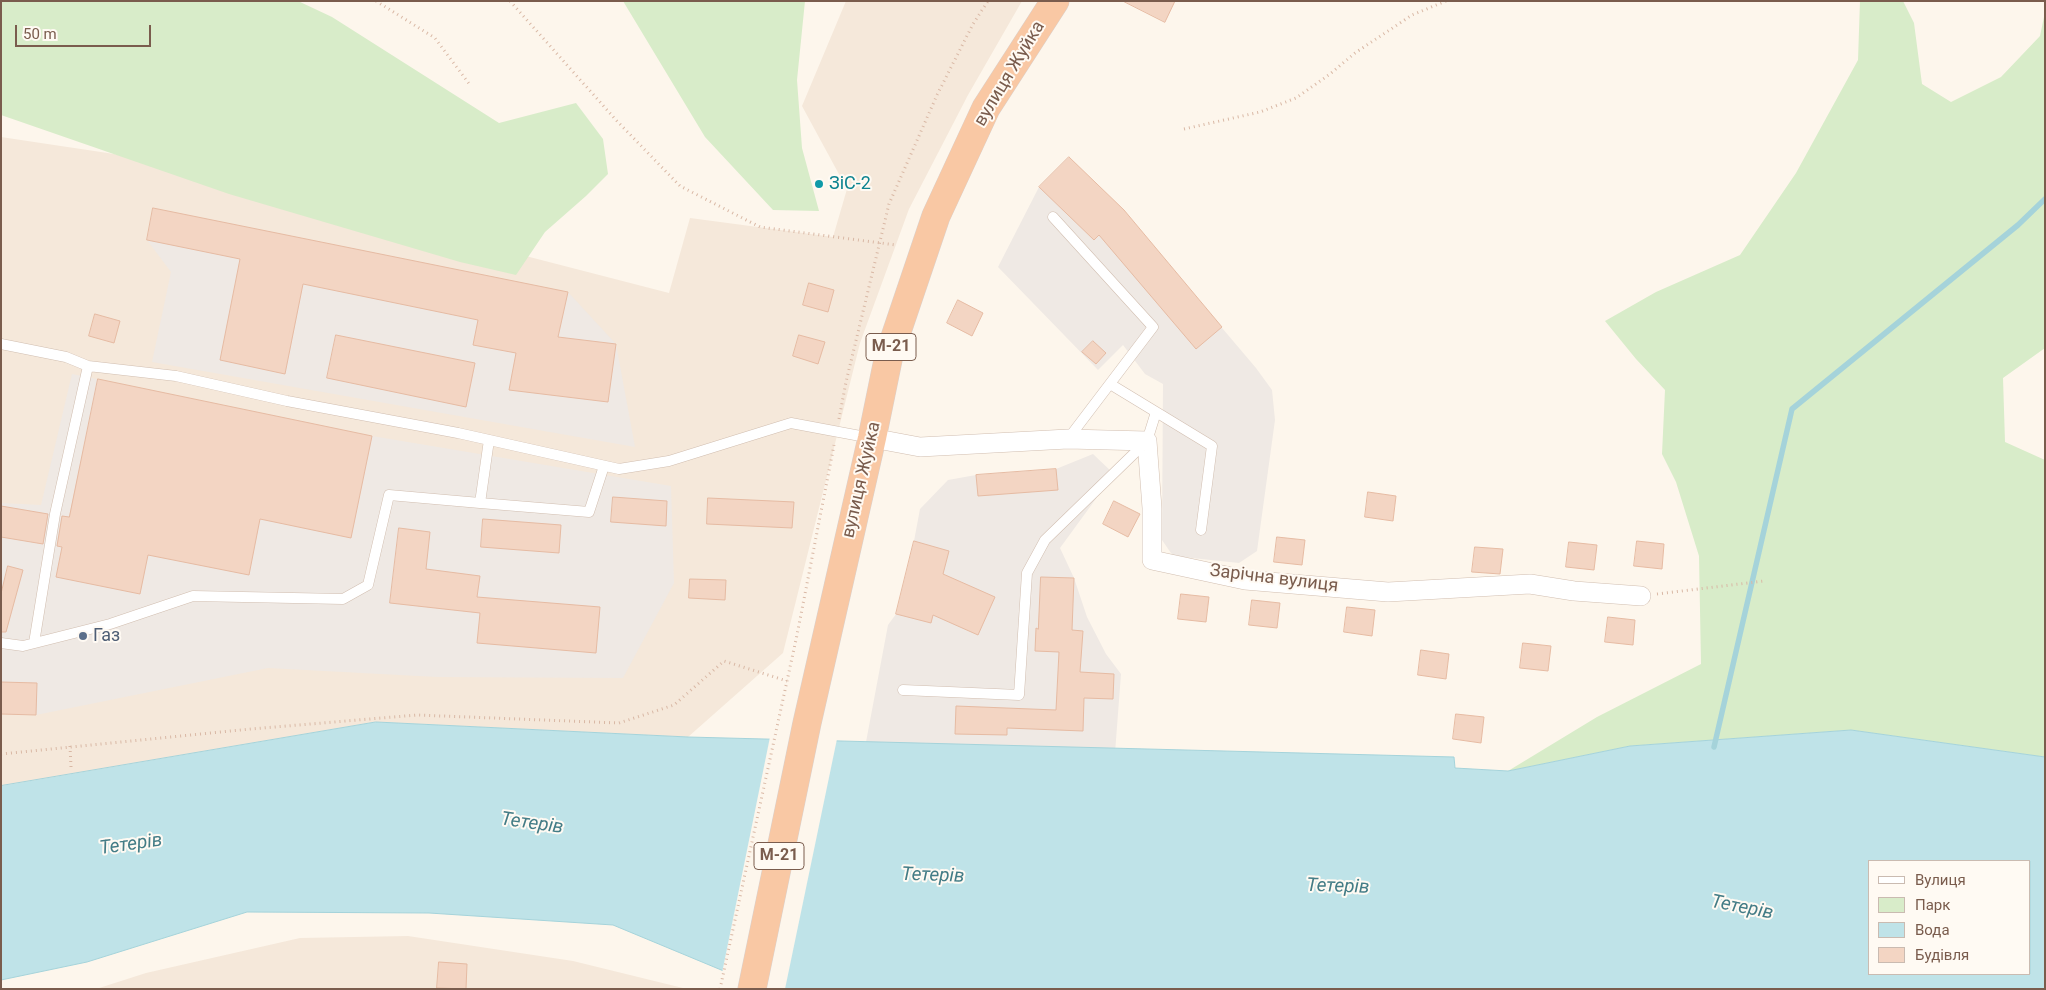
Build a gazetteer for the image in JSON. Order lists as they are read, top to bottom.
{
  "streets": {
    "highway": ["вулиця Жуйка", "М-21"],
    "street": ["Зарічна вулиця"]
  },
  "water": ["Тетерів"],
  "places": ["ЗіС-2", "Газ"],
  "legend": [
    "Вулиця",
    "Парк",
    "Вода",
    "Будівля"
  ],
  "scale_bar": "50 m"
}
